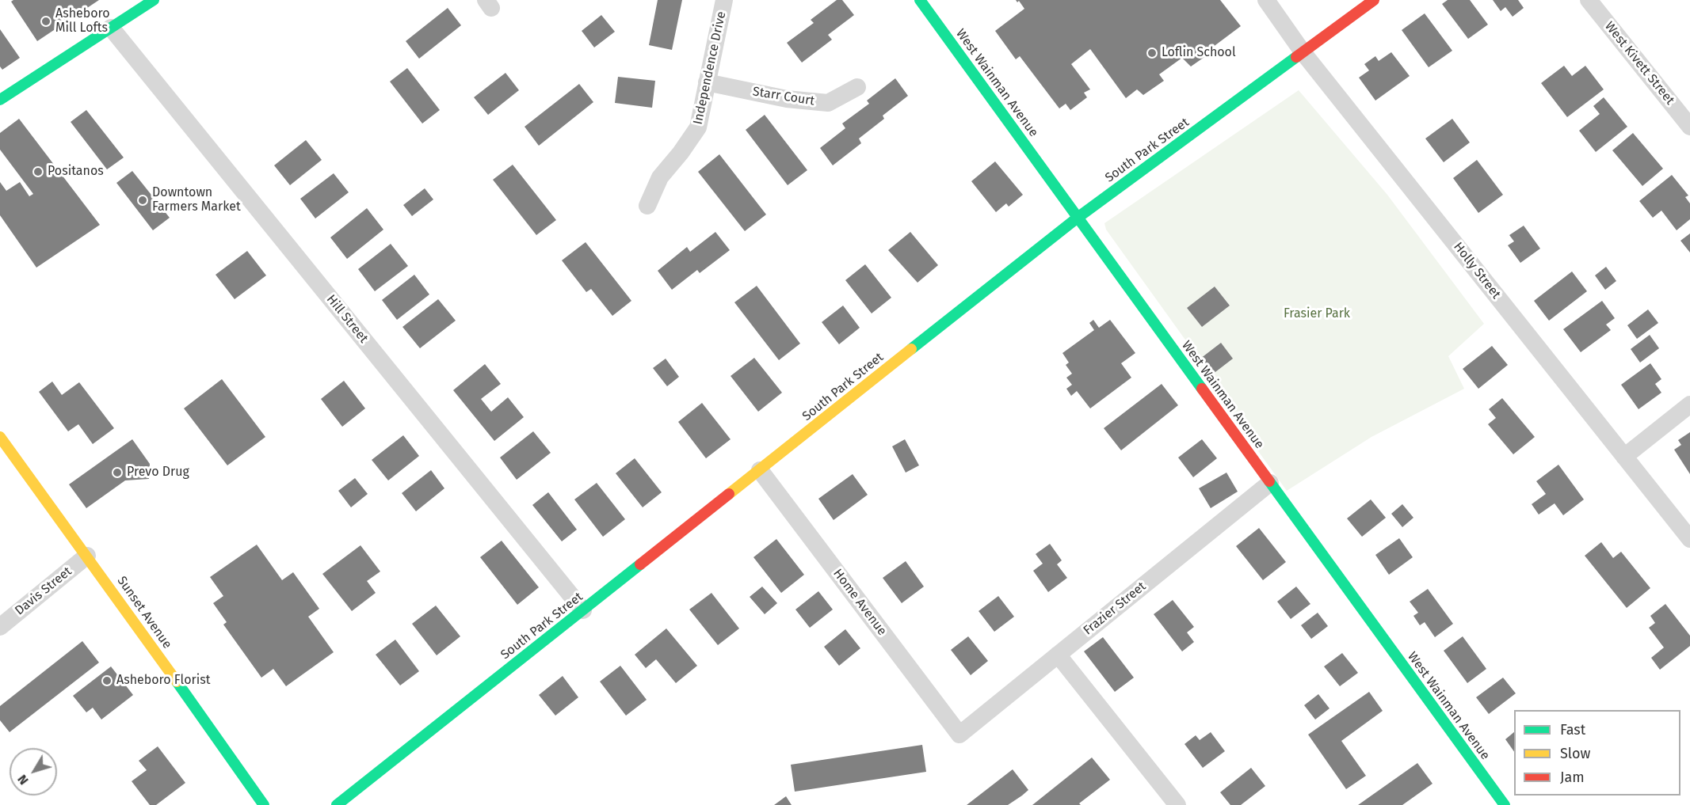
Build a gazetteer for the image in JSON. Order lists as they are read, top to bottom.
{
  "streets": {
    "main road": ["West Wainman Avenue", "South Park Street", "Sunset Avenue"],
    "street": [
      "West Kivett Street",
      "Independence Drive",
      "Starr Court",
      "Holly Street",
      "Hill Street",
      "Davis Street",
      "Home Avenue",
      "Frazier Street"
    ]
  },
  "crossings": [
    ["Independence Drive", "Starr Court"],
    ["West Wainman Avenue", "South Park Street"],
    ["West Wainman Avenue", "Frazier Street"],
    ["South Park Street", "Holly Street"],
    ["South Park Street", "Hill Street"],
    ["South Park Street", "Home Avenue"],
    ["Davis Street", "Sunset Avenue"],
    ["Home Avenue", "Frazier Street"]
  ],
  "parks": ["Frasier Park"],
  "places": [
    "Asheboro Mill Lofts",
    "Loflin School",
    "Positanos",
    "Downtown Farmers Market",
    "Prevo Drug",
    "Asheboro Florist"
  ],
  "legend": ["Fast", "Slow", "Jam"],
  "north": "bottom left"
}
